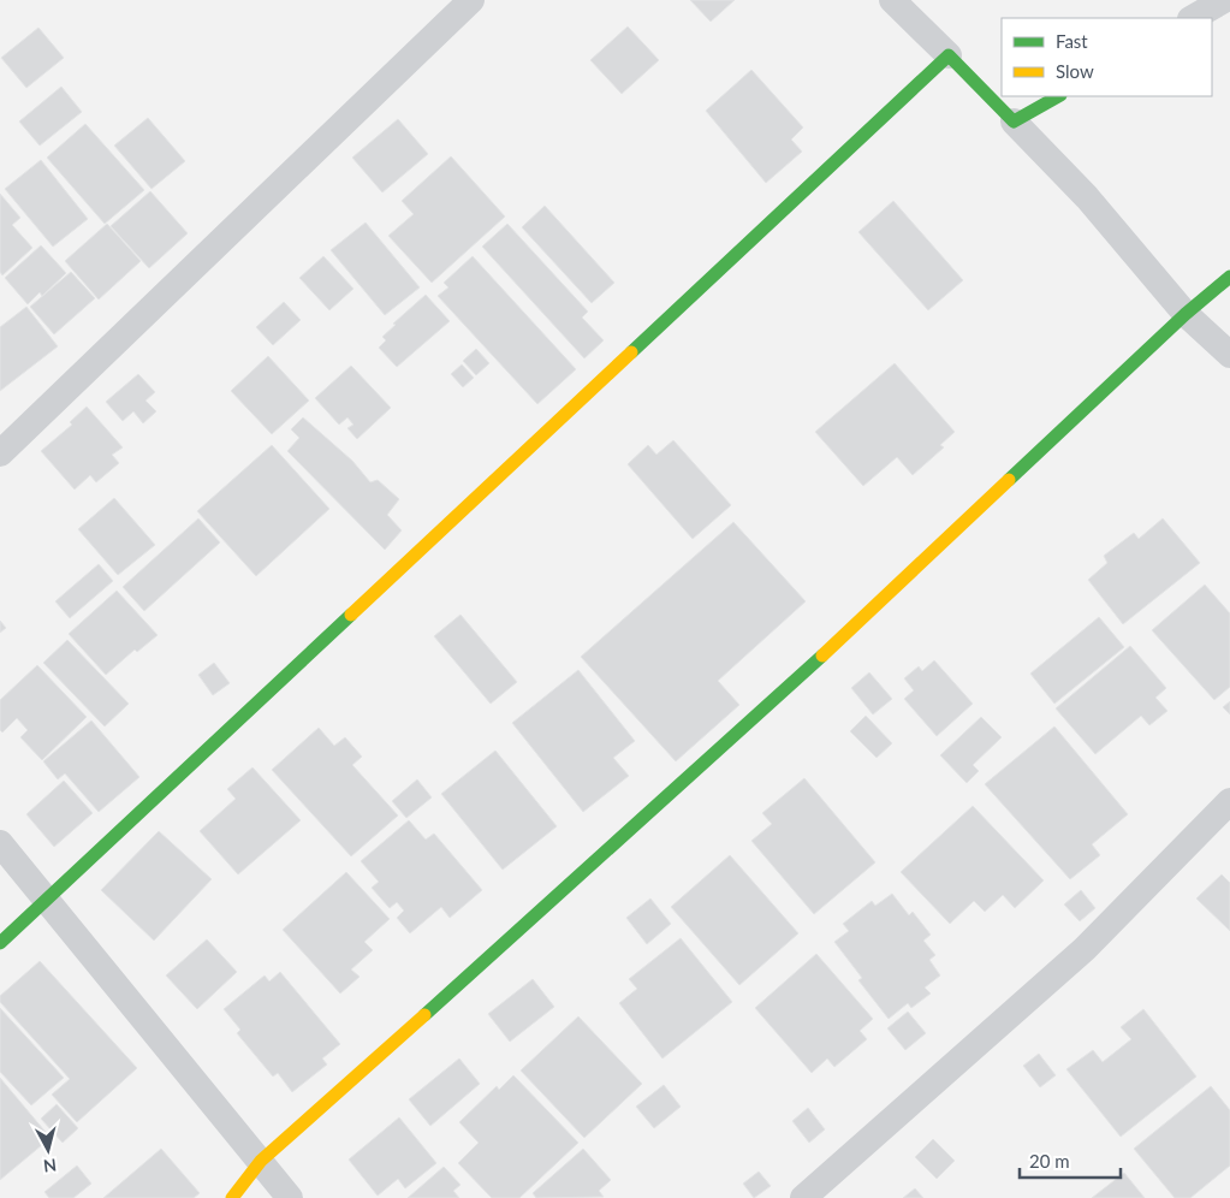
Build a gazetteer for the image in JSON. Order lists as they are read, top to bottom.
{
  "legend": ["Fast", "Slow"],
  "scale_bar": "20 m",
  "north": "bottom"
}
